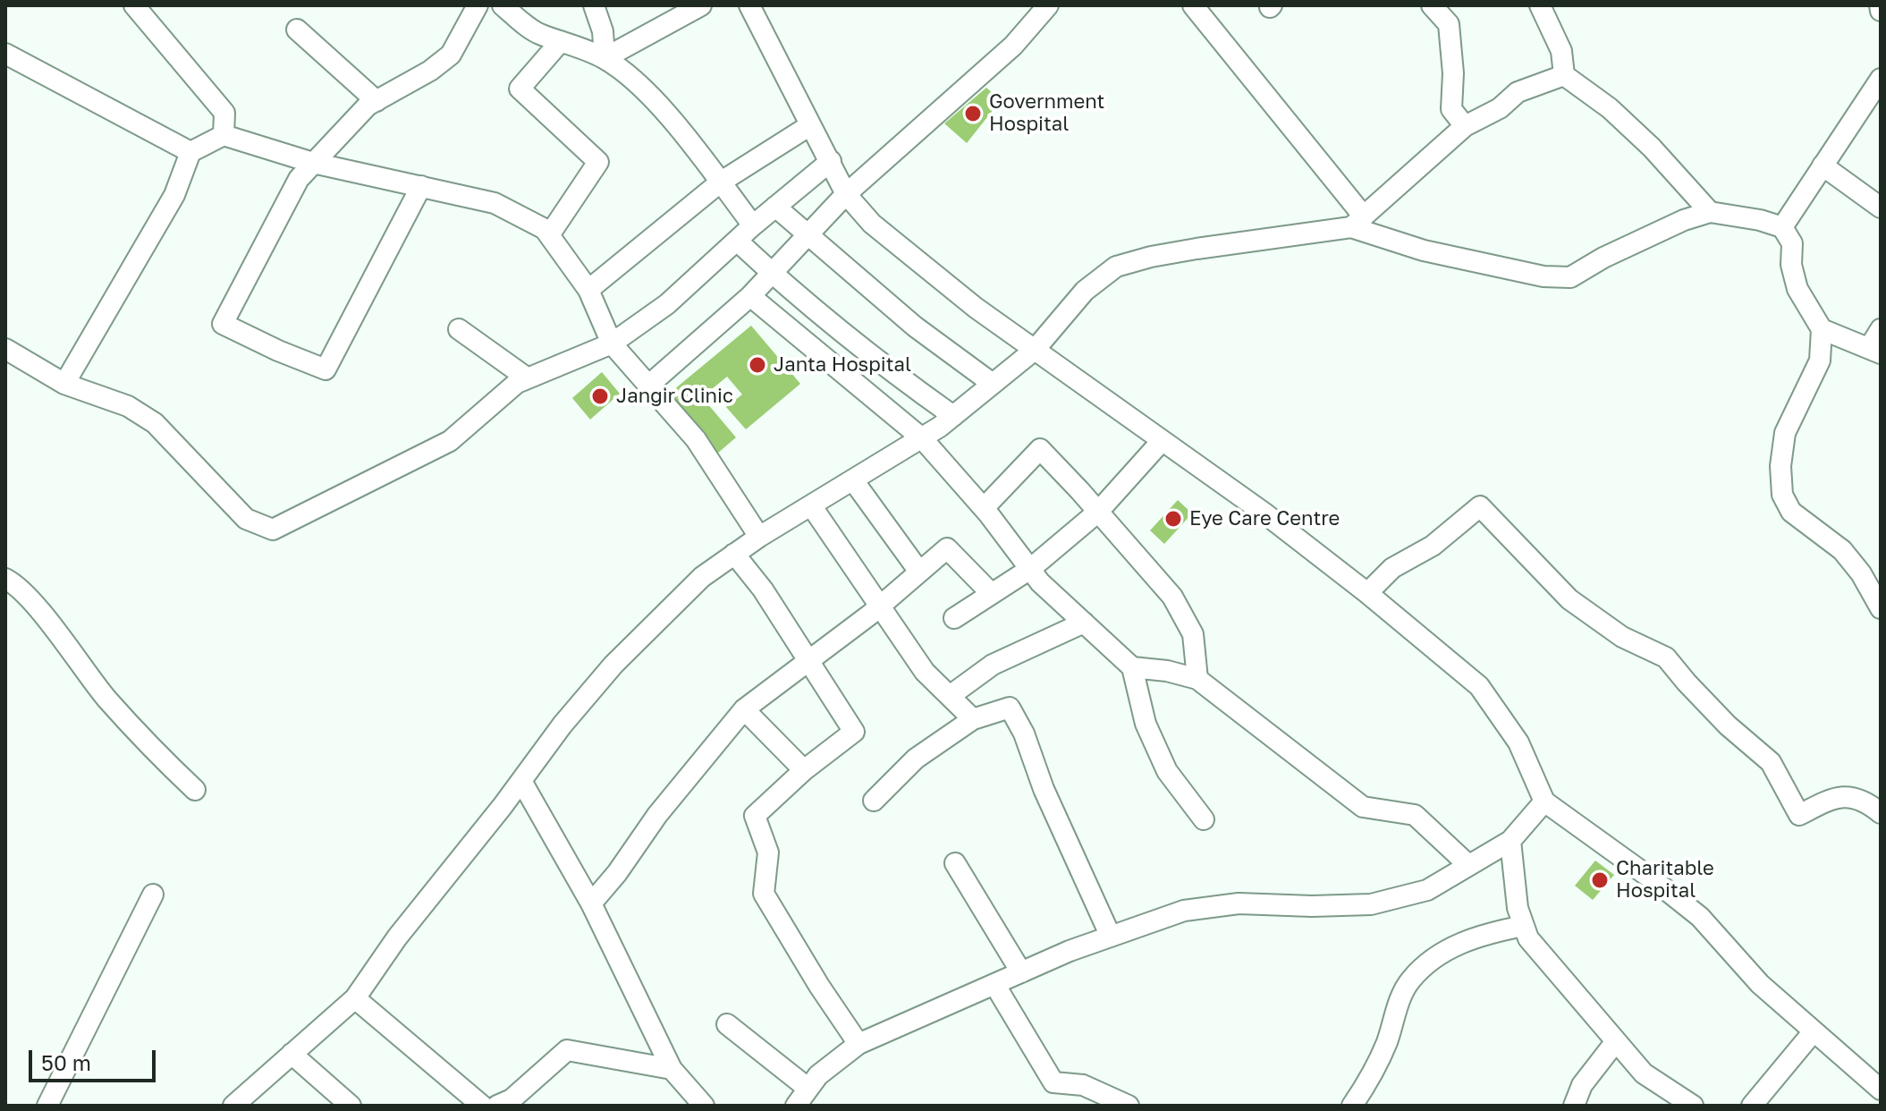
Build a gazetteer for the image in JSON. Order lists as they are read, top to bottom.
{
  "places": [
    "Government Hospital",
    "Janta Hospital",
    "Jangir Clinic",
    "Eye Care Centre",
    "Charitable Hospital"
  ],
  "scale_bar": "50 m"
}
